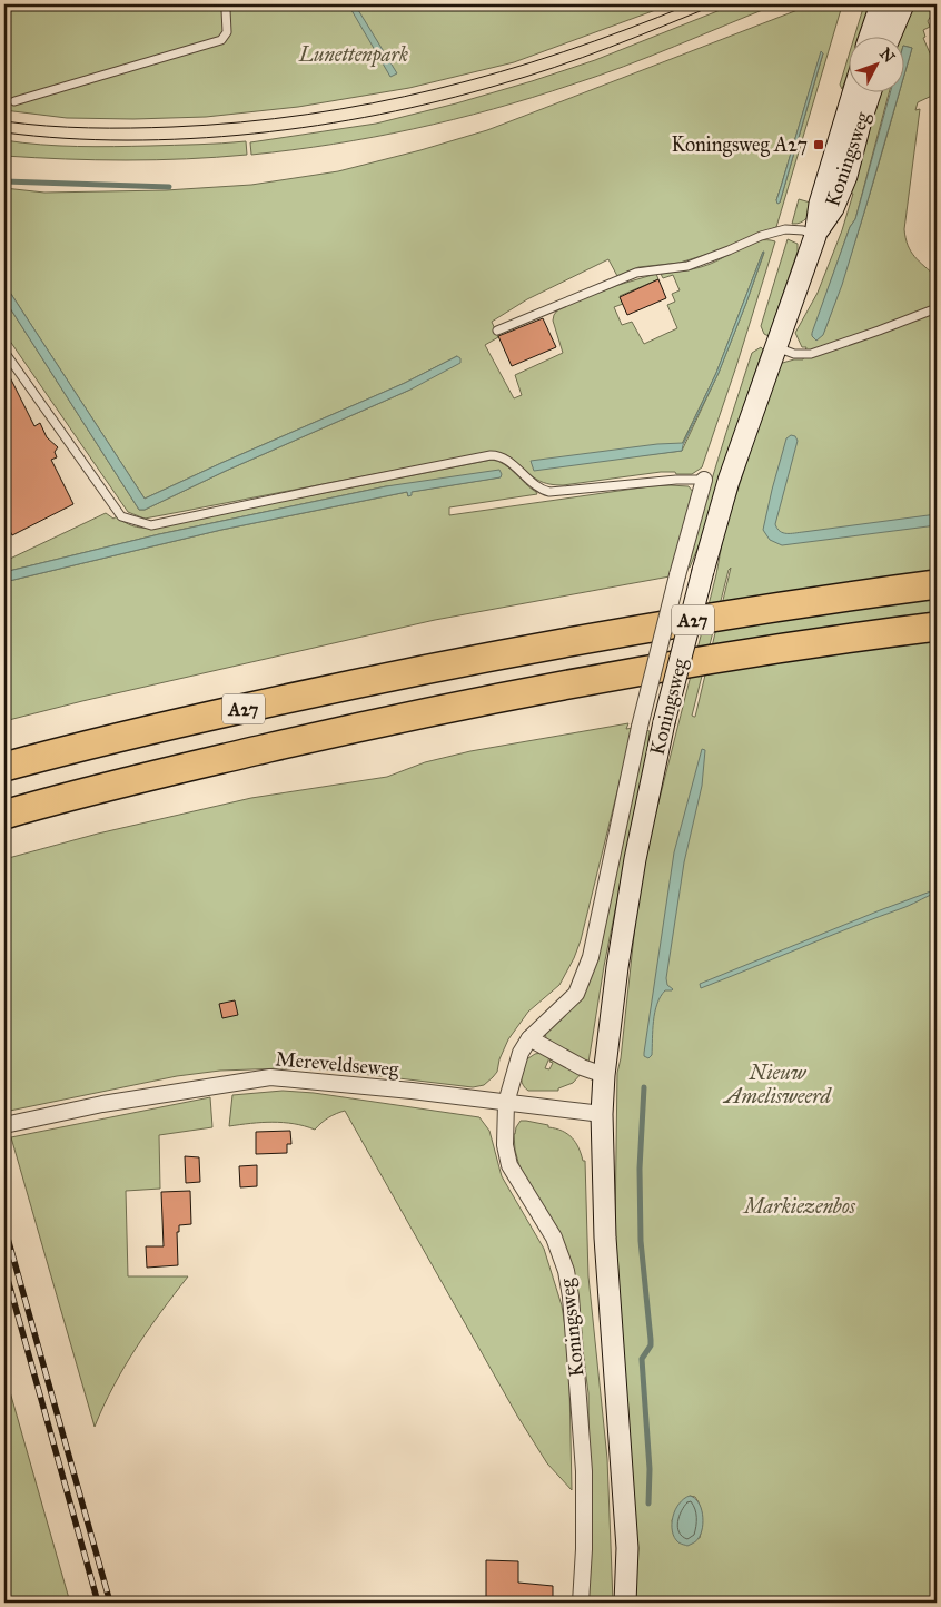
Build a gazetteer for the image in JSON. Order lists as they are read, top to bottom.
{
  "streets": {
    "highway": ["A27"],
    "main road": ["Koningsweg"],
    "street": ["Mereveldseweg"]
  },
  "crossings": [
    ["Koningsweg", "Mereveldseweg"]
  ],
  "parks": ["Lunettenpark", "Nieuw Amelisweerd", "Markiezenbos"],
  "places": {
    "transit": ["Koningsweg A27"]
  },
  "north": "top right"
}
